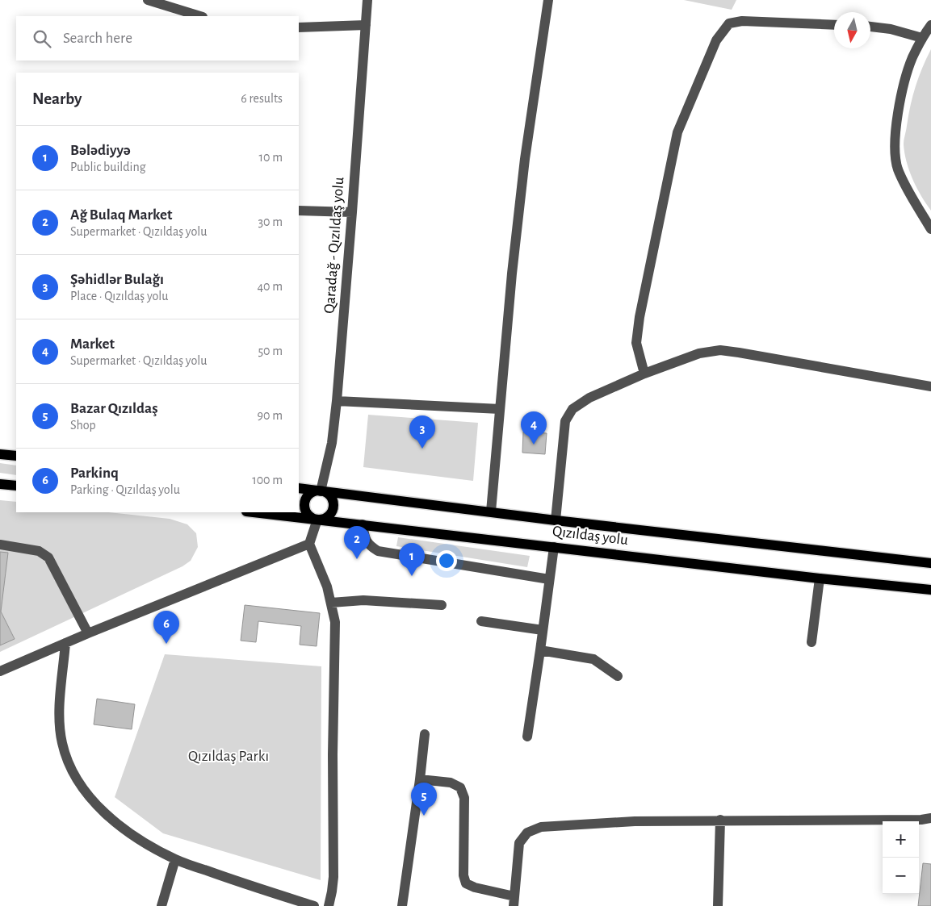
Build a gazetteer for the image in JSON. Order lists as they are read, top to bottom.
{
  "streets": {
    "main road": ["Qızıldaş yolu"],
    "street": ["Qaradağ - Qızıldaş yolu"]
  },
  "crossings": [
    ["Qaradağ - Qızıldaş yolu", "Qızıldaş yolu"]
  ],
  "parks": ["Qızıldaş Parkı"],
  "north": "bottom",
  "page": {
    "search": "Search here",
    "heading": ["Nearby", "6 results"],
    "list": [
      {
        "mark": "1",
        "name": "Bələdiyyə",
        "note": "Public building",
        "value": "10 m"
      },
      {
        "mark": "2",
        "name": "Ağ Bulaq Market",
        "note": "Supermarket · Qızıldaş yolu",
        "value": "30 m"
      },
      {
        "mark": "3",
        "name": "Şəhidlər Bulağı",
        "note": "Place · Qızıldaş yolu",
        "value": "40 m"
      },
      {
        "mark": "4",
        "name": "Market",
        "note": "Supermarket · Qızıldaş yolu",
        "value": "50 m"
      },
      {
        "mark": "5",
        "name": "Bazar Qızıldaş",
        "note": "Shop",
        "value": "90 m"
      },
      {
        "mark": "6",
        "name": "Parkinq",
        "note": "Parking · Qızıldaş yolu",
        "value": "100 m"
      }
    ],
    "pins": [
      "4",
      "3",
      "2",
      "1",
      "6",
      "5"
    ],
    "map_buttons": ["+", "−"]
  }
}
